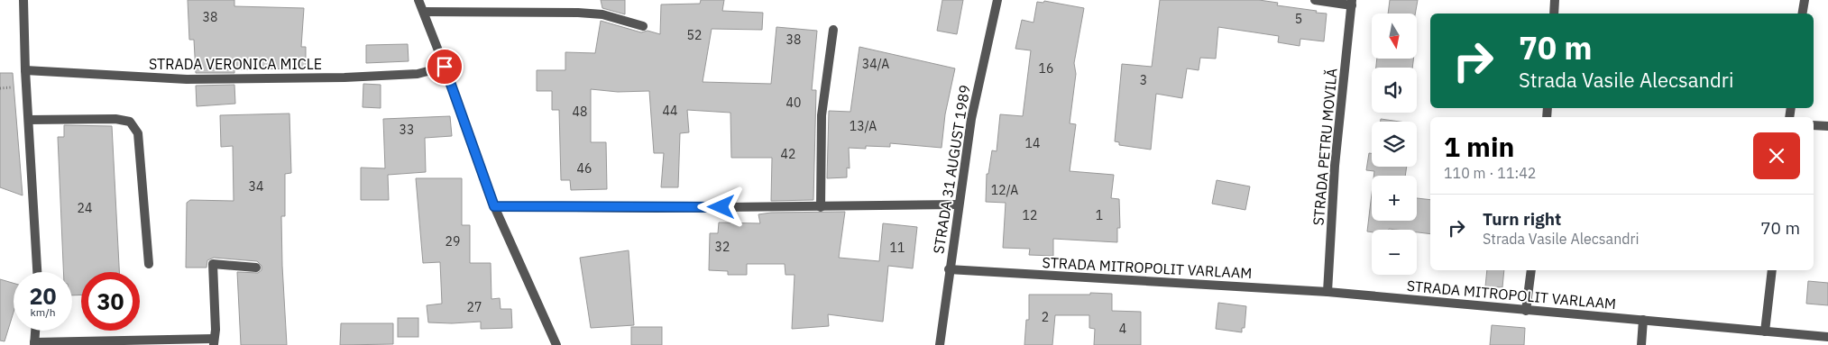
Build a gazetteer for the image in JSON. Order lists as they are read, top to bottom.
{
  "streets": {
    "street": [
      "STRADA VERONICA MICLE",
      "STRADA PETRU MOVILĂ",
      "STRADA 31 AUGUST 1989",
      "STRADA MITROPOLIT VARLAAM"
    ]
  },
  "crossings": [
    ["STRADA PETRU MOVILĂ", "STRADA MITROPOLIT VARLAAM"],
    ["STRADA 31 AUGUST 1989", "STRADA MITROPOLIT VARLAAM"]
  ],
  "house_numbers": [
    "38",
    "5",
    "52",
    "38",
    "34/A",
    "16",
    "3",
    "40",
    "44",
    "48",
    "13/A",
    "33",
    "14",
    "42",
    "46",
    "34",
    "12/A",
    "24",
    "12",
    "1",
    "29",
    "32",
    "11",
    "27",
    "2",
    "4"
  ],
  "north": "bottom",
  "page": {
    "map_buttons": ["+", "−"],
    "turn": ["70 m", "Strada Vasile Alecsandri"],
    "heading": ["1 min", "110 m · 11:42"],
    "list": [
      {
        "name": "Turn right",
        "note": "Strada Vasile Alecsandri",
        "value": "70 m"
      }
    ],
    "speed": "20 km/h",
    "limit": "30"
  }
}
